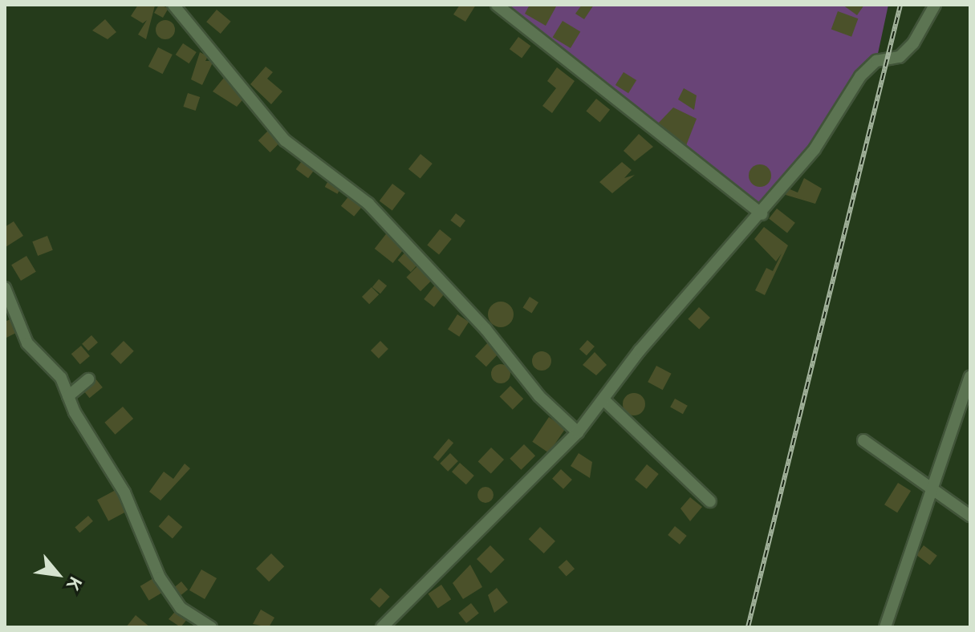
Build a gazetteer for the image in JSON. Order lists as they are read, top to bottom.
{
  "north": "bottom right"
}
